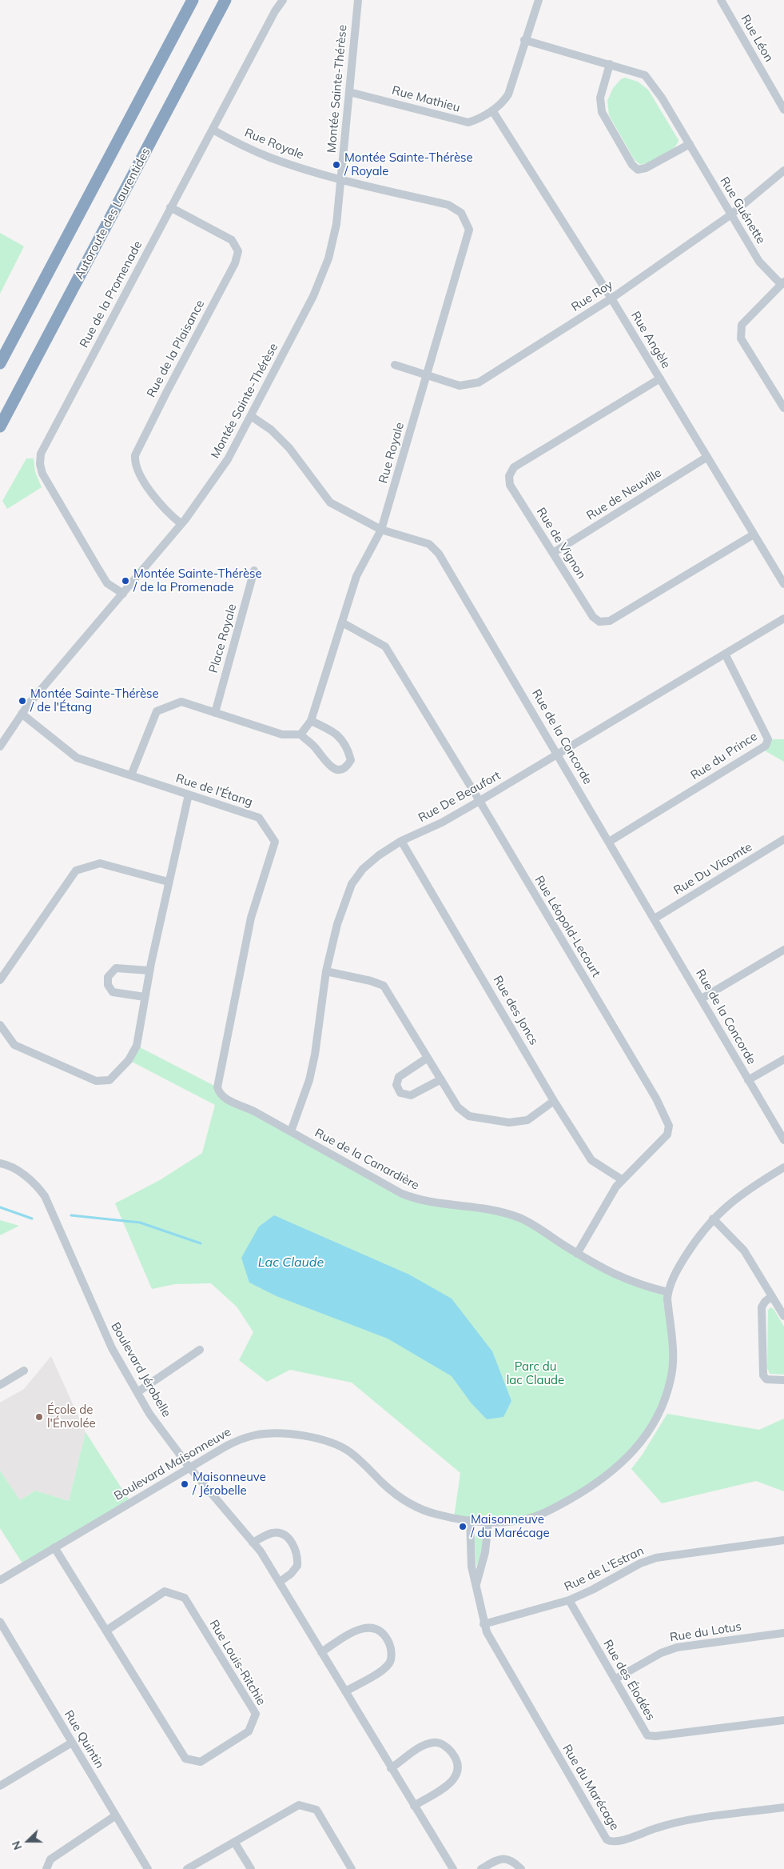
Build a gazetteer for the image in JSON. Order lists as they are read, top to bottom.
{
  "streets": {
    "highway": ["Autoroute des Laurentides"],
    "street": [
      "Rue Léon",
      "Montée Sainte-Thérèse",
      "Rue Mathieu",
      "Rue Royale",
      "Rue Guénette",
      "Rue de la Promenade",
      "Rue Roy",
      "Rue Angèle",
      "Rue de la Plaisance",
      "Rue de Neuville",
      "Rue de Vignon",
      "Place Royale",
      "Rue de la Concorde",
      "Rue du Prince",
      "Rue de l'Étang",
      "Rue De Beaufort",
      "Rue Du Vicomte",
      "Rue Léopold-Lecourt",
      "Rue des Joncs",
      "Rue de la Canardière",
      "Boulevard Jérobelle",
      "Boulevard Maisonneuve",
      "Rue de L'Estran",
      "Rue du Lotus",
      "Rue Louis-Ritchie",
      "Rue des Élodées",
      "Rue Quintin",
      "Rue du Marécage"
    ]
  },
  "crossings": [
    ["Montée Sainte-Thérèse", "Rue Mathieu"],
    ["Montée Sainte-Thérèse", "Rue Royale"],
    ["Montée Sainte-Thérèse", "Rue de la Promenade"],
    ["Montée Sainte-Thérèse", "Rue de la Plaisance"],
    ["Montée Sainte-Thérèse", "Rue de la Concorde"],
    ["Montée Sainte-Thérèse", "Rue de l'Étang"],
    ["Rue Mathieu", "Rue Guénette"],
    ["Rue Mathieu", "Rue Angèle"],
    ["Rue Royale", "Rue de la Promenade"],
    ["Rue Royale", "Rue Roy"],
    ["Rue Royale", "Rue de la Concorde"],
    ["Rue Royale", "Rue Léopold-Lecourt"],
    ["Rue Guénette", "Rue Roy"],
    ["Rue de la Promenade", "Rue de la Plaisance"],
    ["Rue Roy", "Rue Angèle"],
    ["Rue Angèle", "Rue de Neuville"],
    ["Rue Angèle", "Rue de Vignon"],
    ["Rue de Neuville", "Rue de Vignon"],
    ["Rue de la Concorde", "Rue du Prince"],
    ["Rue de la Concorde", "Rue De Beaufort"],
    ["Rue de la Concorde", "Rue Du Vicomte"],
    ["Rue du Prince", "Rue De Beaufort"],
    ["Rue de l'Étang", "Rue de la Canardière"],
    ["Rue De Beaufort", "Rue Léopold-Lecourt"],
    ["Rue De Beaufort", "Rue des Joncs"],
    ["Rue De Beaufort", "Rue de la Canardière"],
    ["Rue Léopold-Lecourt", "Rue des Joncs"],
    ["Rue Léopold-Lecourt", "Rue de la Canardière"],
    ["Rue de la Canardière", "Boulevard Maisonneuve"],
    ["Boulevard Jérobelle", "Boulevard Maisonneuve"],
    ["Boulevard Maisonneuve", "Rue Louis-Ritchie"],
    ["Boulevard Maisonneuve", "Rue du Marécage"],
    ["Rue de L'Estran", "Rue des Élodées"],
    ["Rue de L'Estran", "Rue du Marécage"],
    ["Rue du Lotus", "Rue des Élodées"]
  ],
  "water": ["Lac Claude"],
  "parks": ["Parc du lac Claude"],
  "places": [
    "Montée Sainte-Thérèse / Royale",
    "Montée Sainte-Thérèse / de la Promenade",
    "Montée Sainte-Thérèse / de l'Étang",
    "École de l'Énvolée",
    "Maisonneuve / Jérobelle",
    "Maisonneuve / du Marécage"
  ],
  "north": "left"
}
